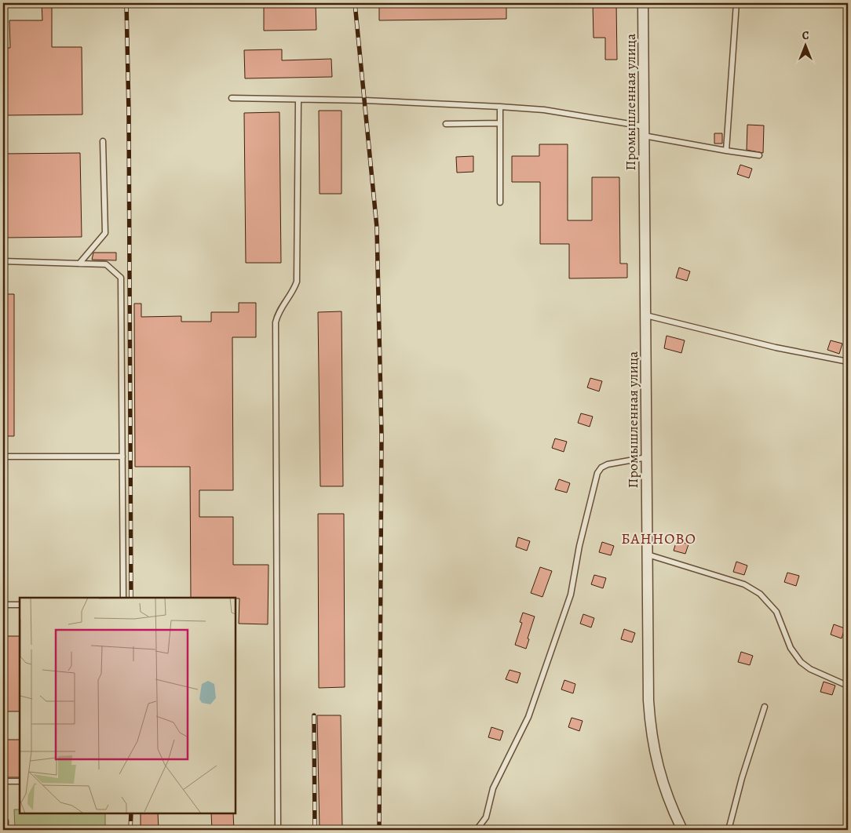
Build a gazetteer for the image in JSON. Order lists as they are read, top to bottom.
{
  "streets": {
    "street": ["Промышленная улица"]
  },
  "districts": ["БАННОВО"],
  "north": "top"
}
